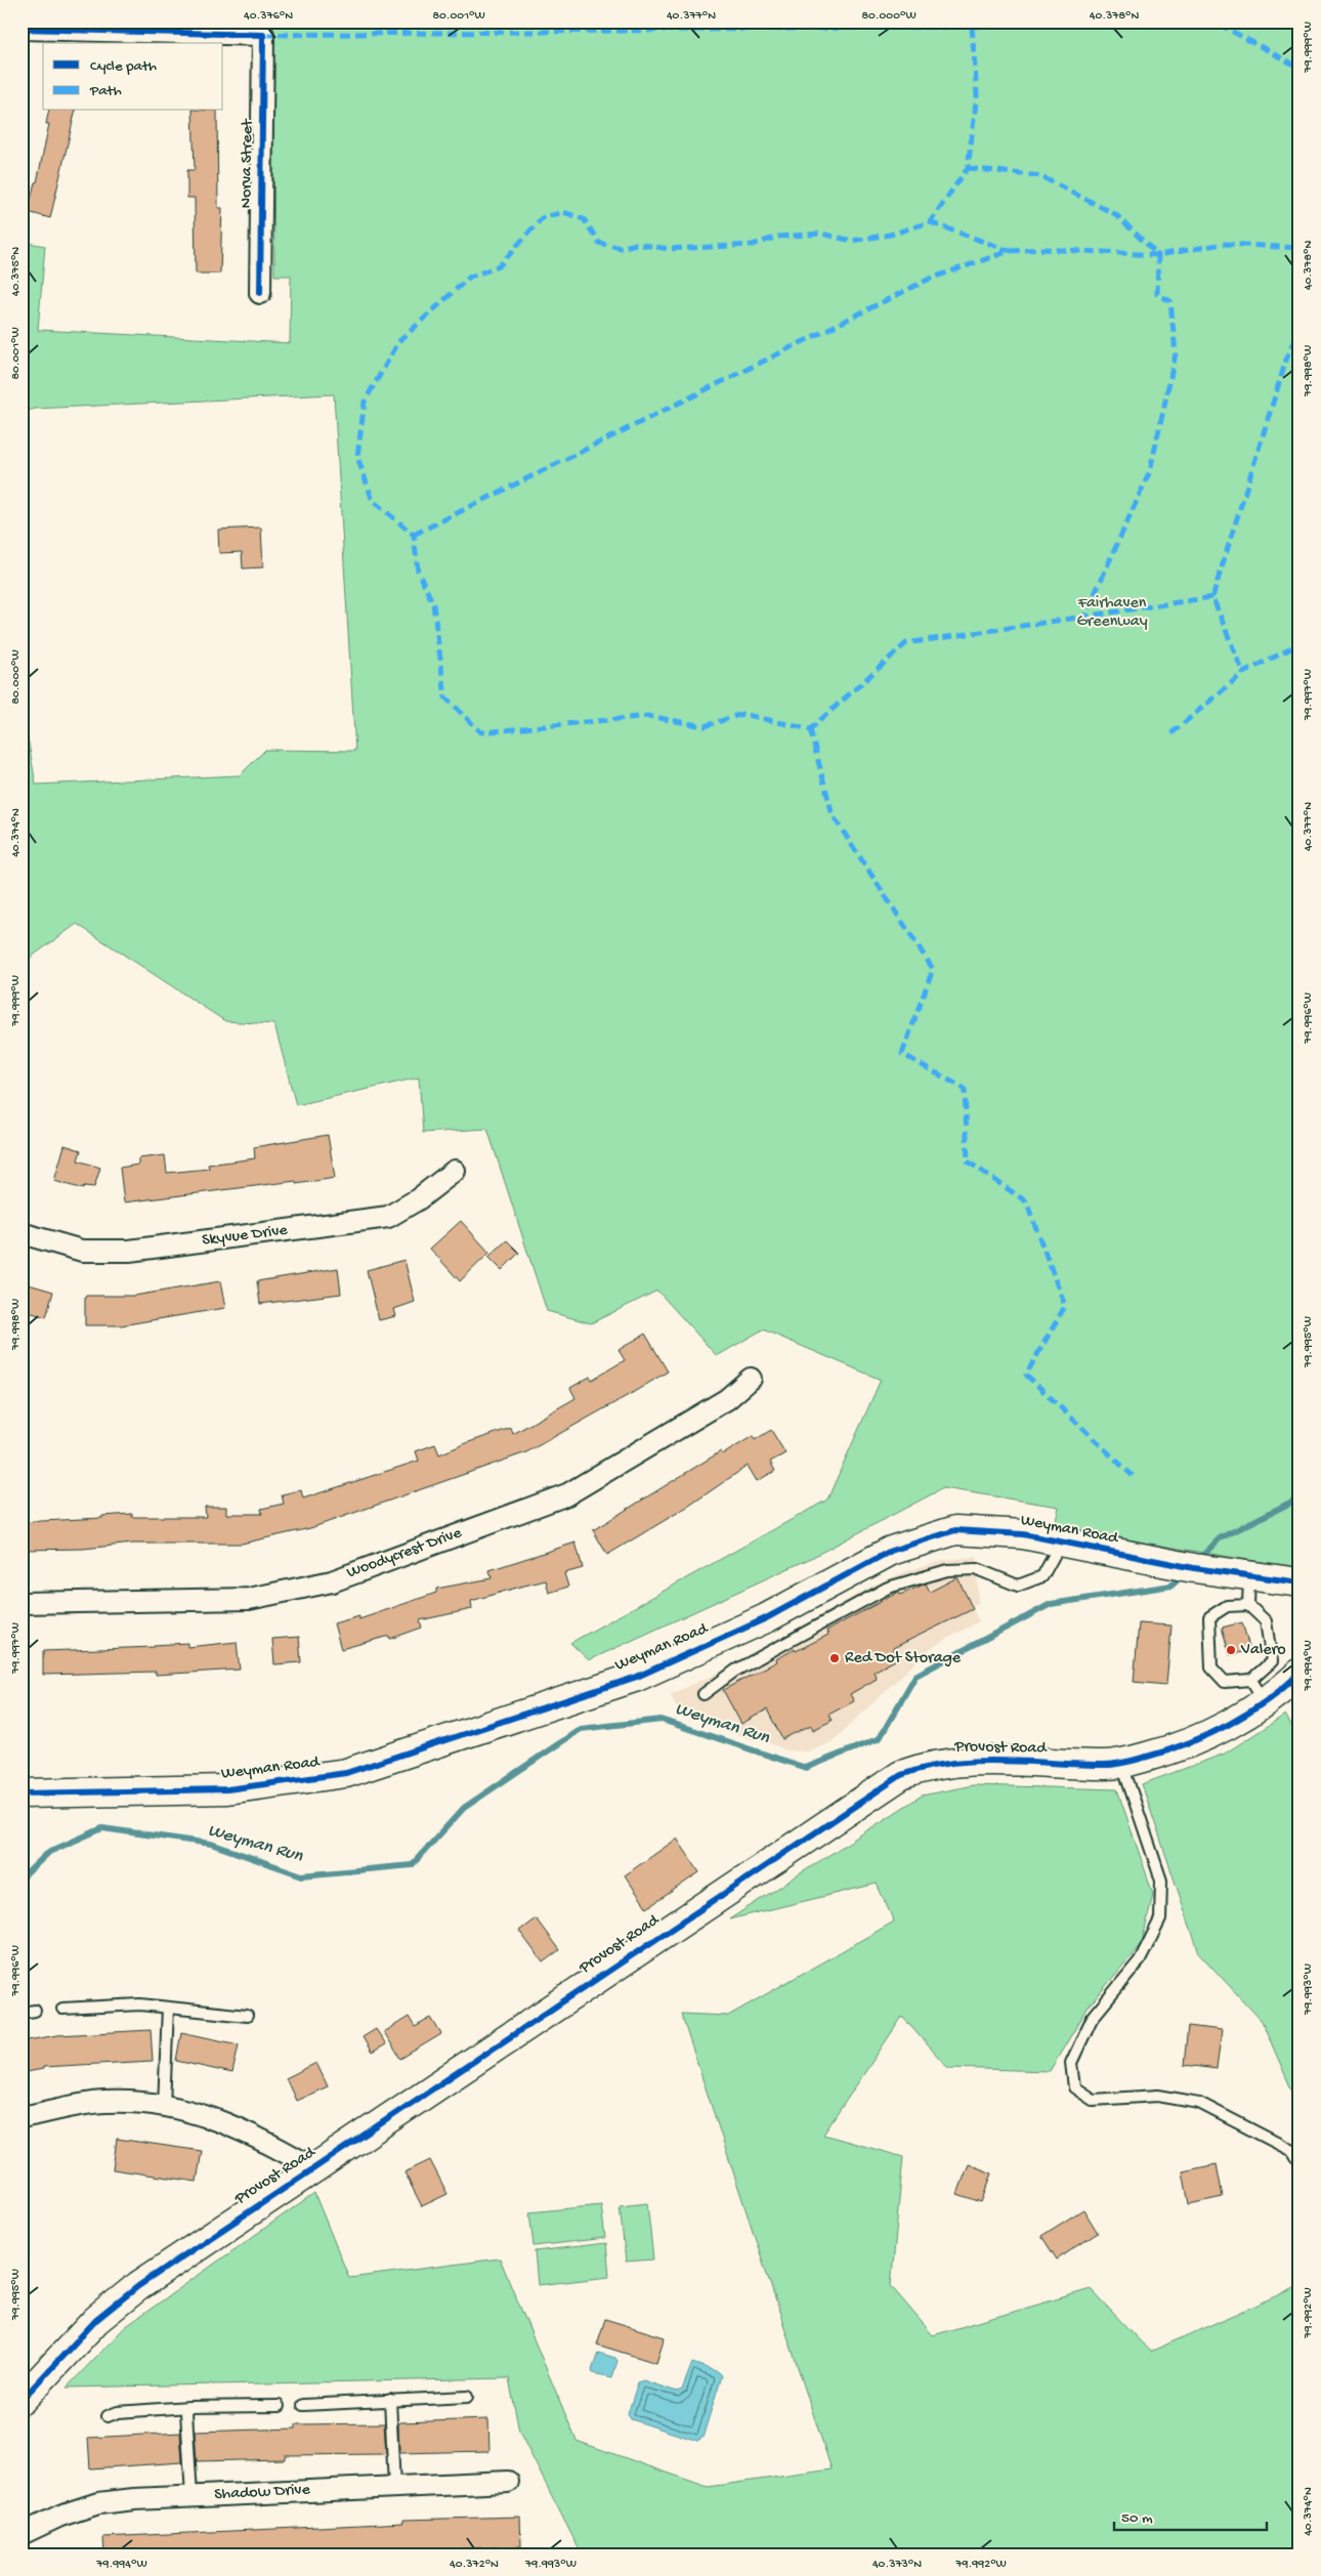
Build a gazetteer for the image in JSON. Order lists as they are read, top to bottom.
{
  "streets": {
    "street": [
      "Norva Street",
      "Skyvue Drive",
      "Weyman Road",
      "Woodycrest Drive",
      "Provost Road",
      "Shadow Drive"
    ]
  },
  "water": ["Weyman Run"],
  "parks": ["Fairhaven Greenway"],
  "places": ["Valero", "Red Dot Storage"],
  "legend": ["Cycle path", "Path"],
  "scale_bar": "50 m",
  "coordinates": [
    "40.376°N",
    "80.001°W",
    "40.377°N",
    "80.000°W",
    "40.378°N",
    "79.999°W",
    "40.375°N",
    "79.998°W",
    "79.997°W",
    "40.374°N",
    "79.996°W",
    "79.995°W",
    "79.994°W",
    "79.993°W",
    "79.992°W",
    "40.372°N",
    "40.373°N"
  ]
}
